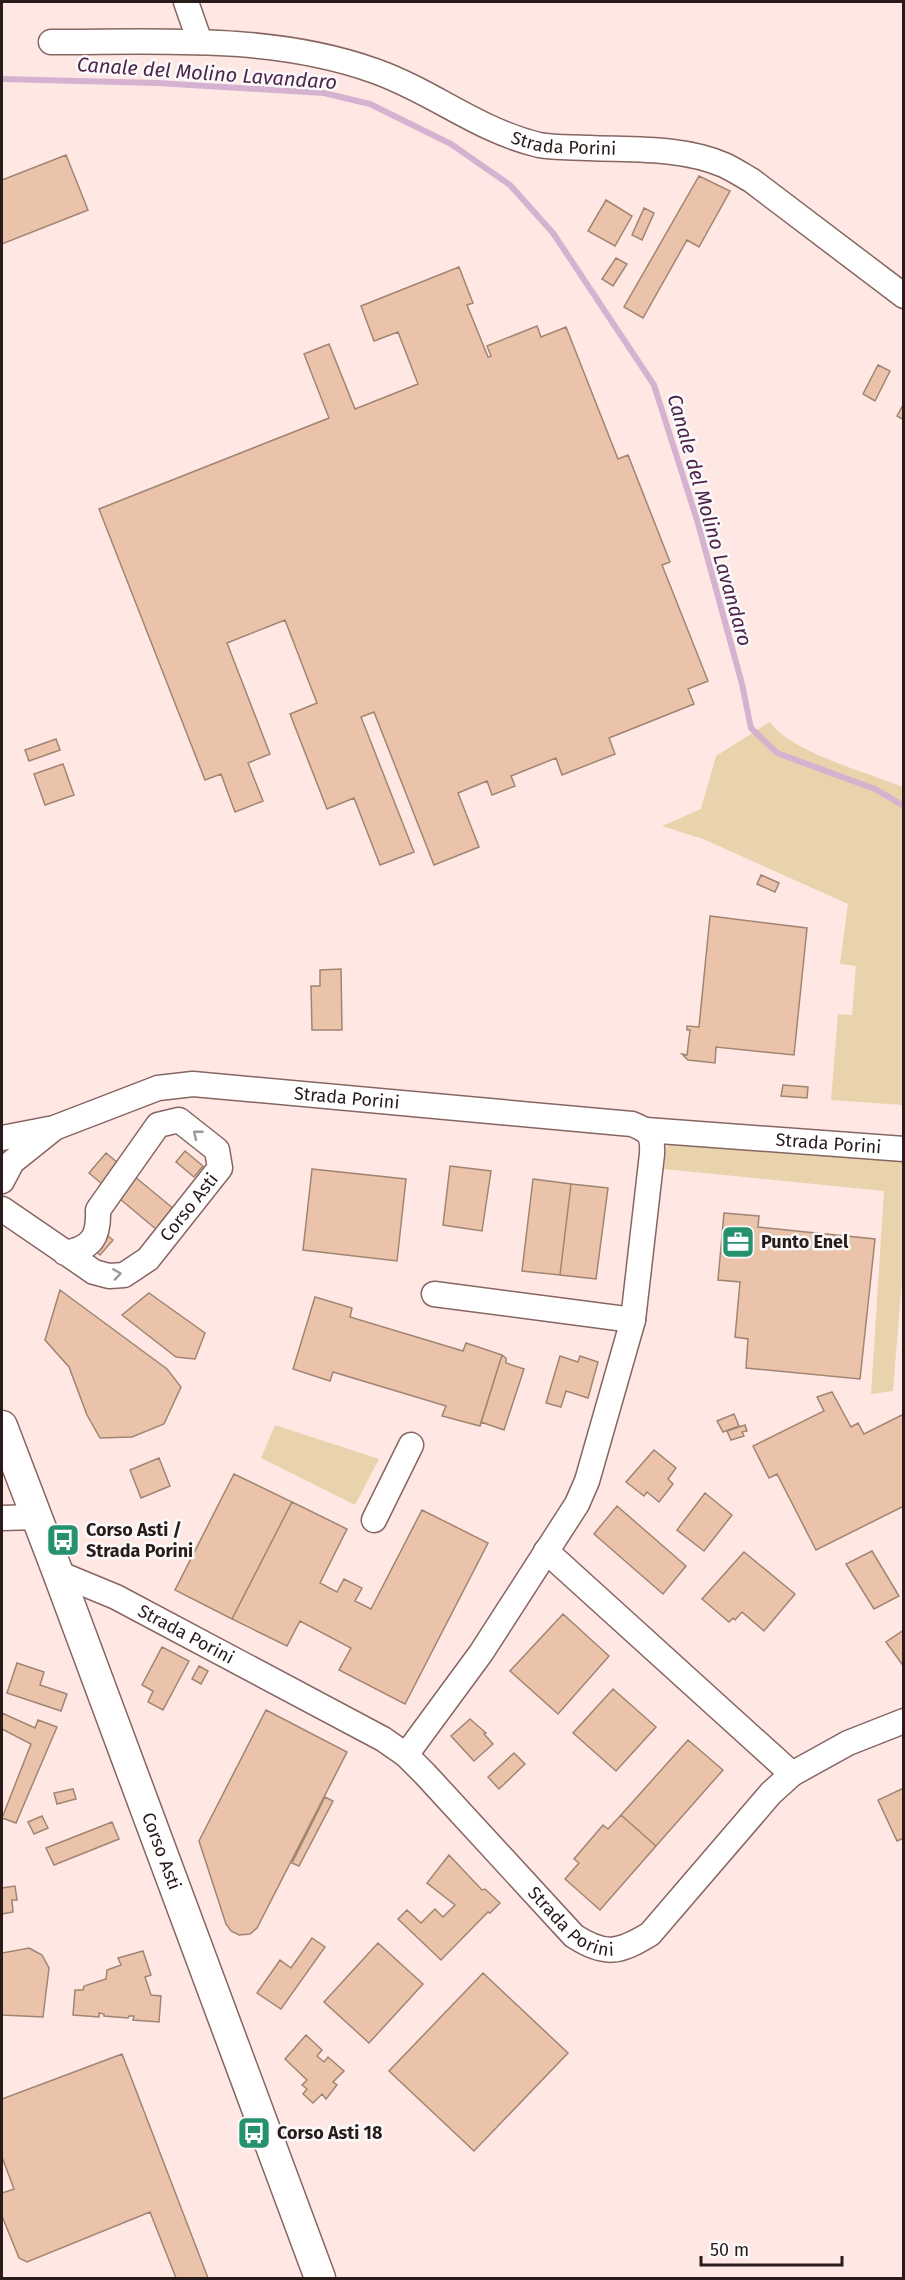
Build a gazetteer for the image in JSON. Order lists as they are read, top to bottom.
{
  "streets": {
    "main road": ["Corso Asti"],
    "street": ["Strada Porini"]
  },
  "crossings": [
    ["Strada Porini", "Corso Asti"]
  ],
  "water": ["Canale del Molino Lavandaro"],
  "places": {
    "office": ["Punto Enel"],
    "bus stop": ["Corso Asti / Strada Porini", "Corso Asti 18"]
  },
  "scale_bar": "50 m"
}
